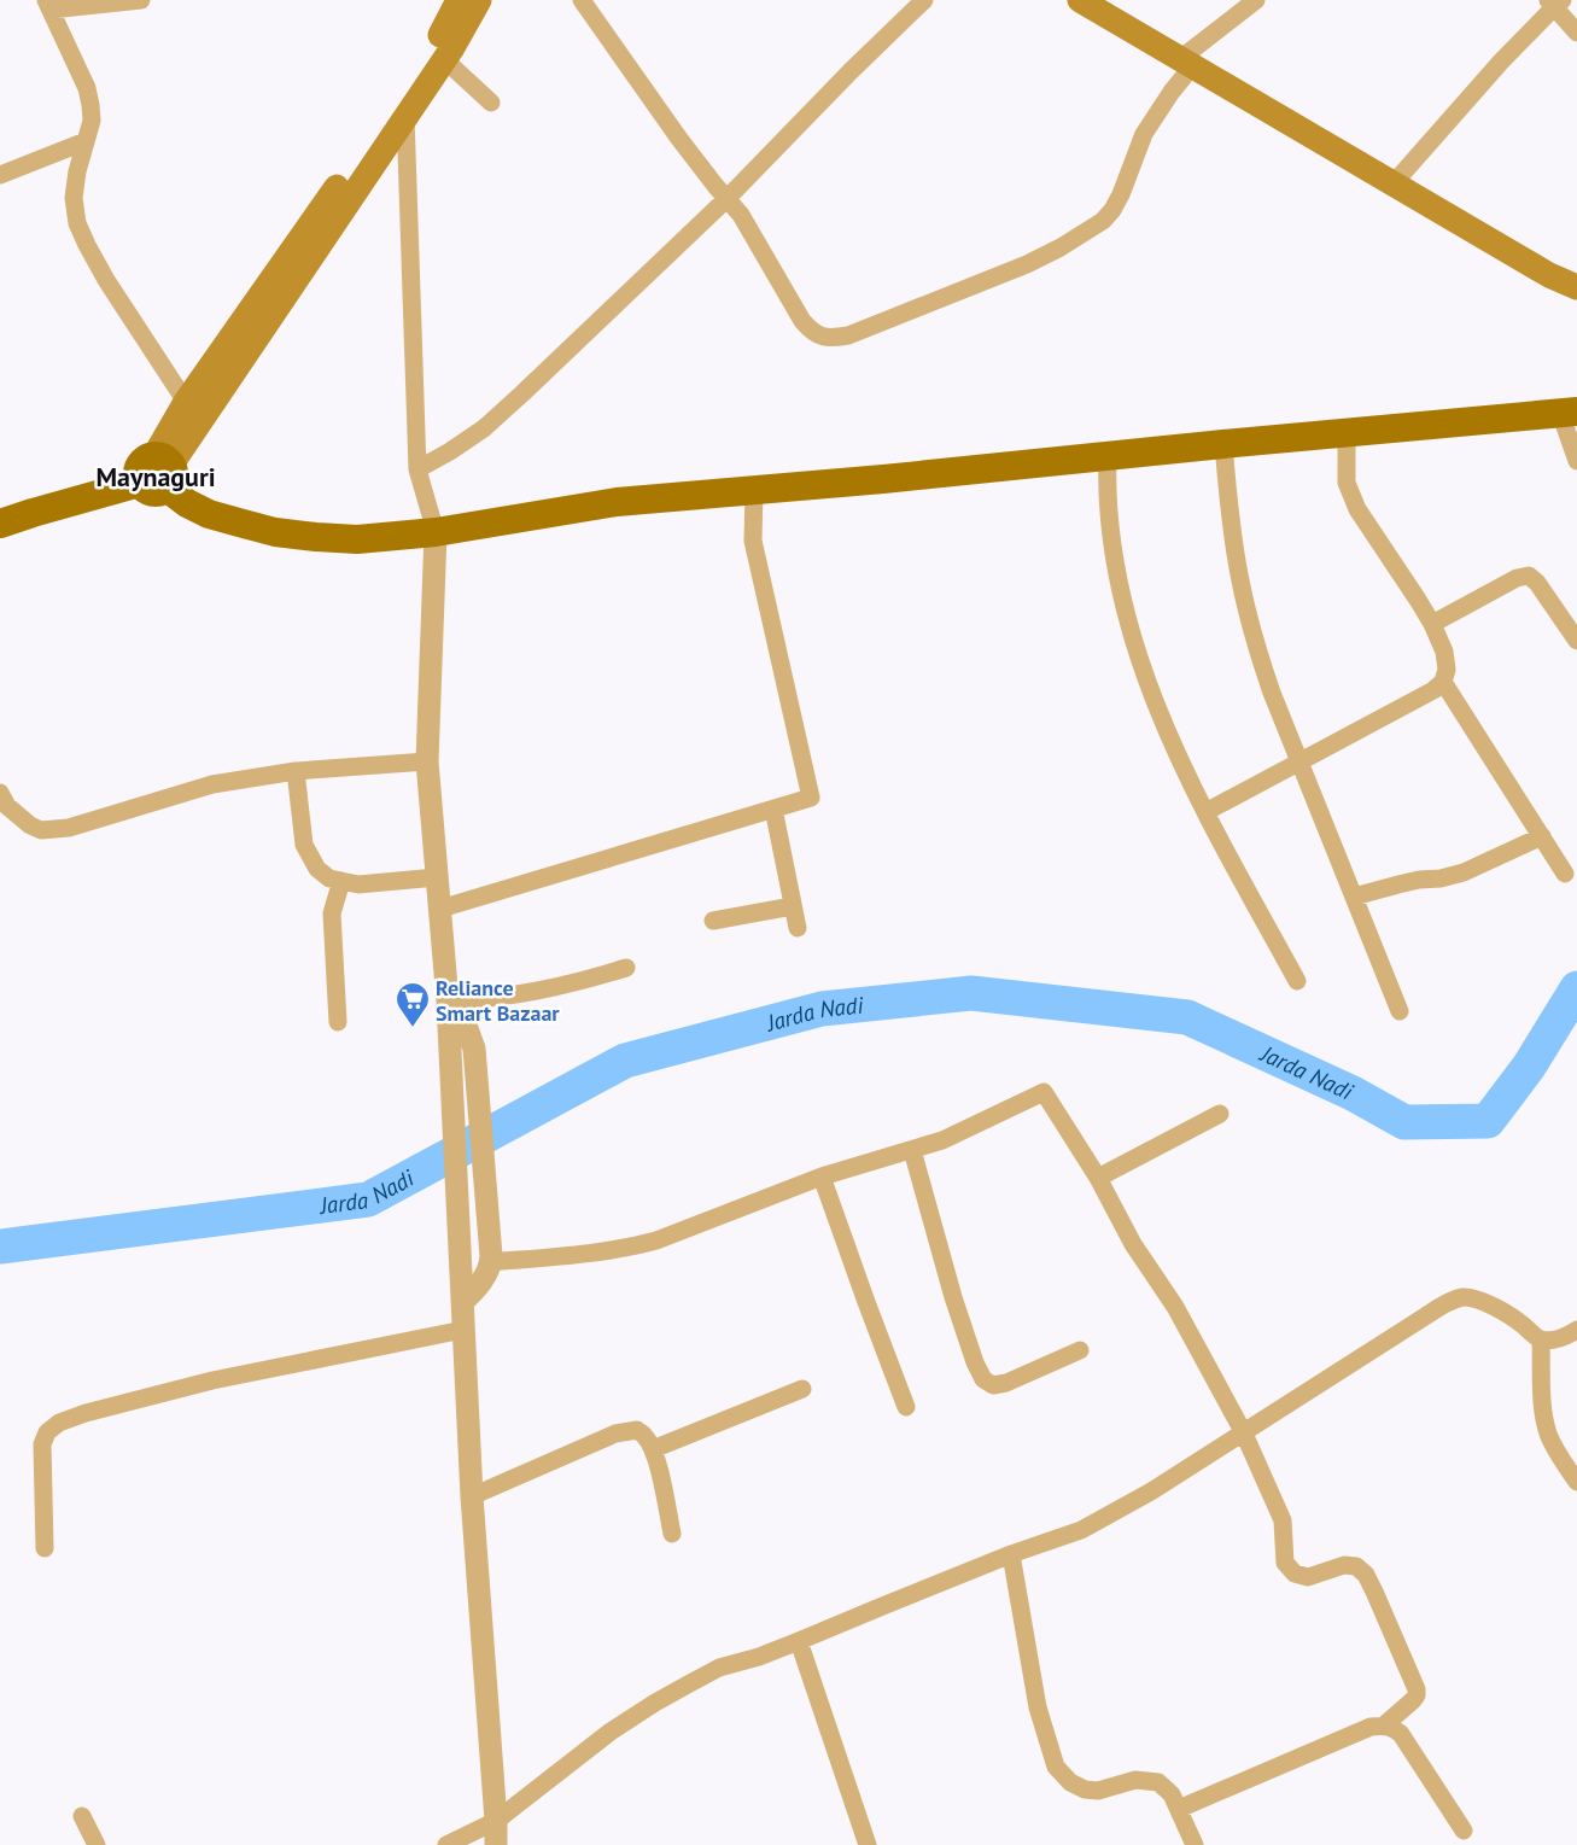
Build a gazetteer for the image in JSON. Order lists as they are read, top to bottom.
{
  "districts": ["Maynaguri"],
  "water": ["Jarda Nadi"],
  "places": {
    "supermarket": ["Reliance Smart Bazaar"]
  }
}
